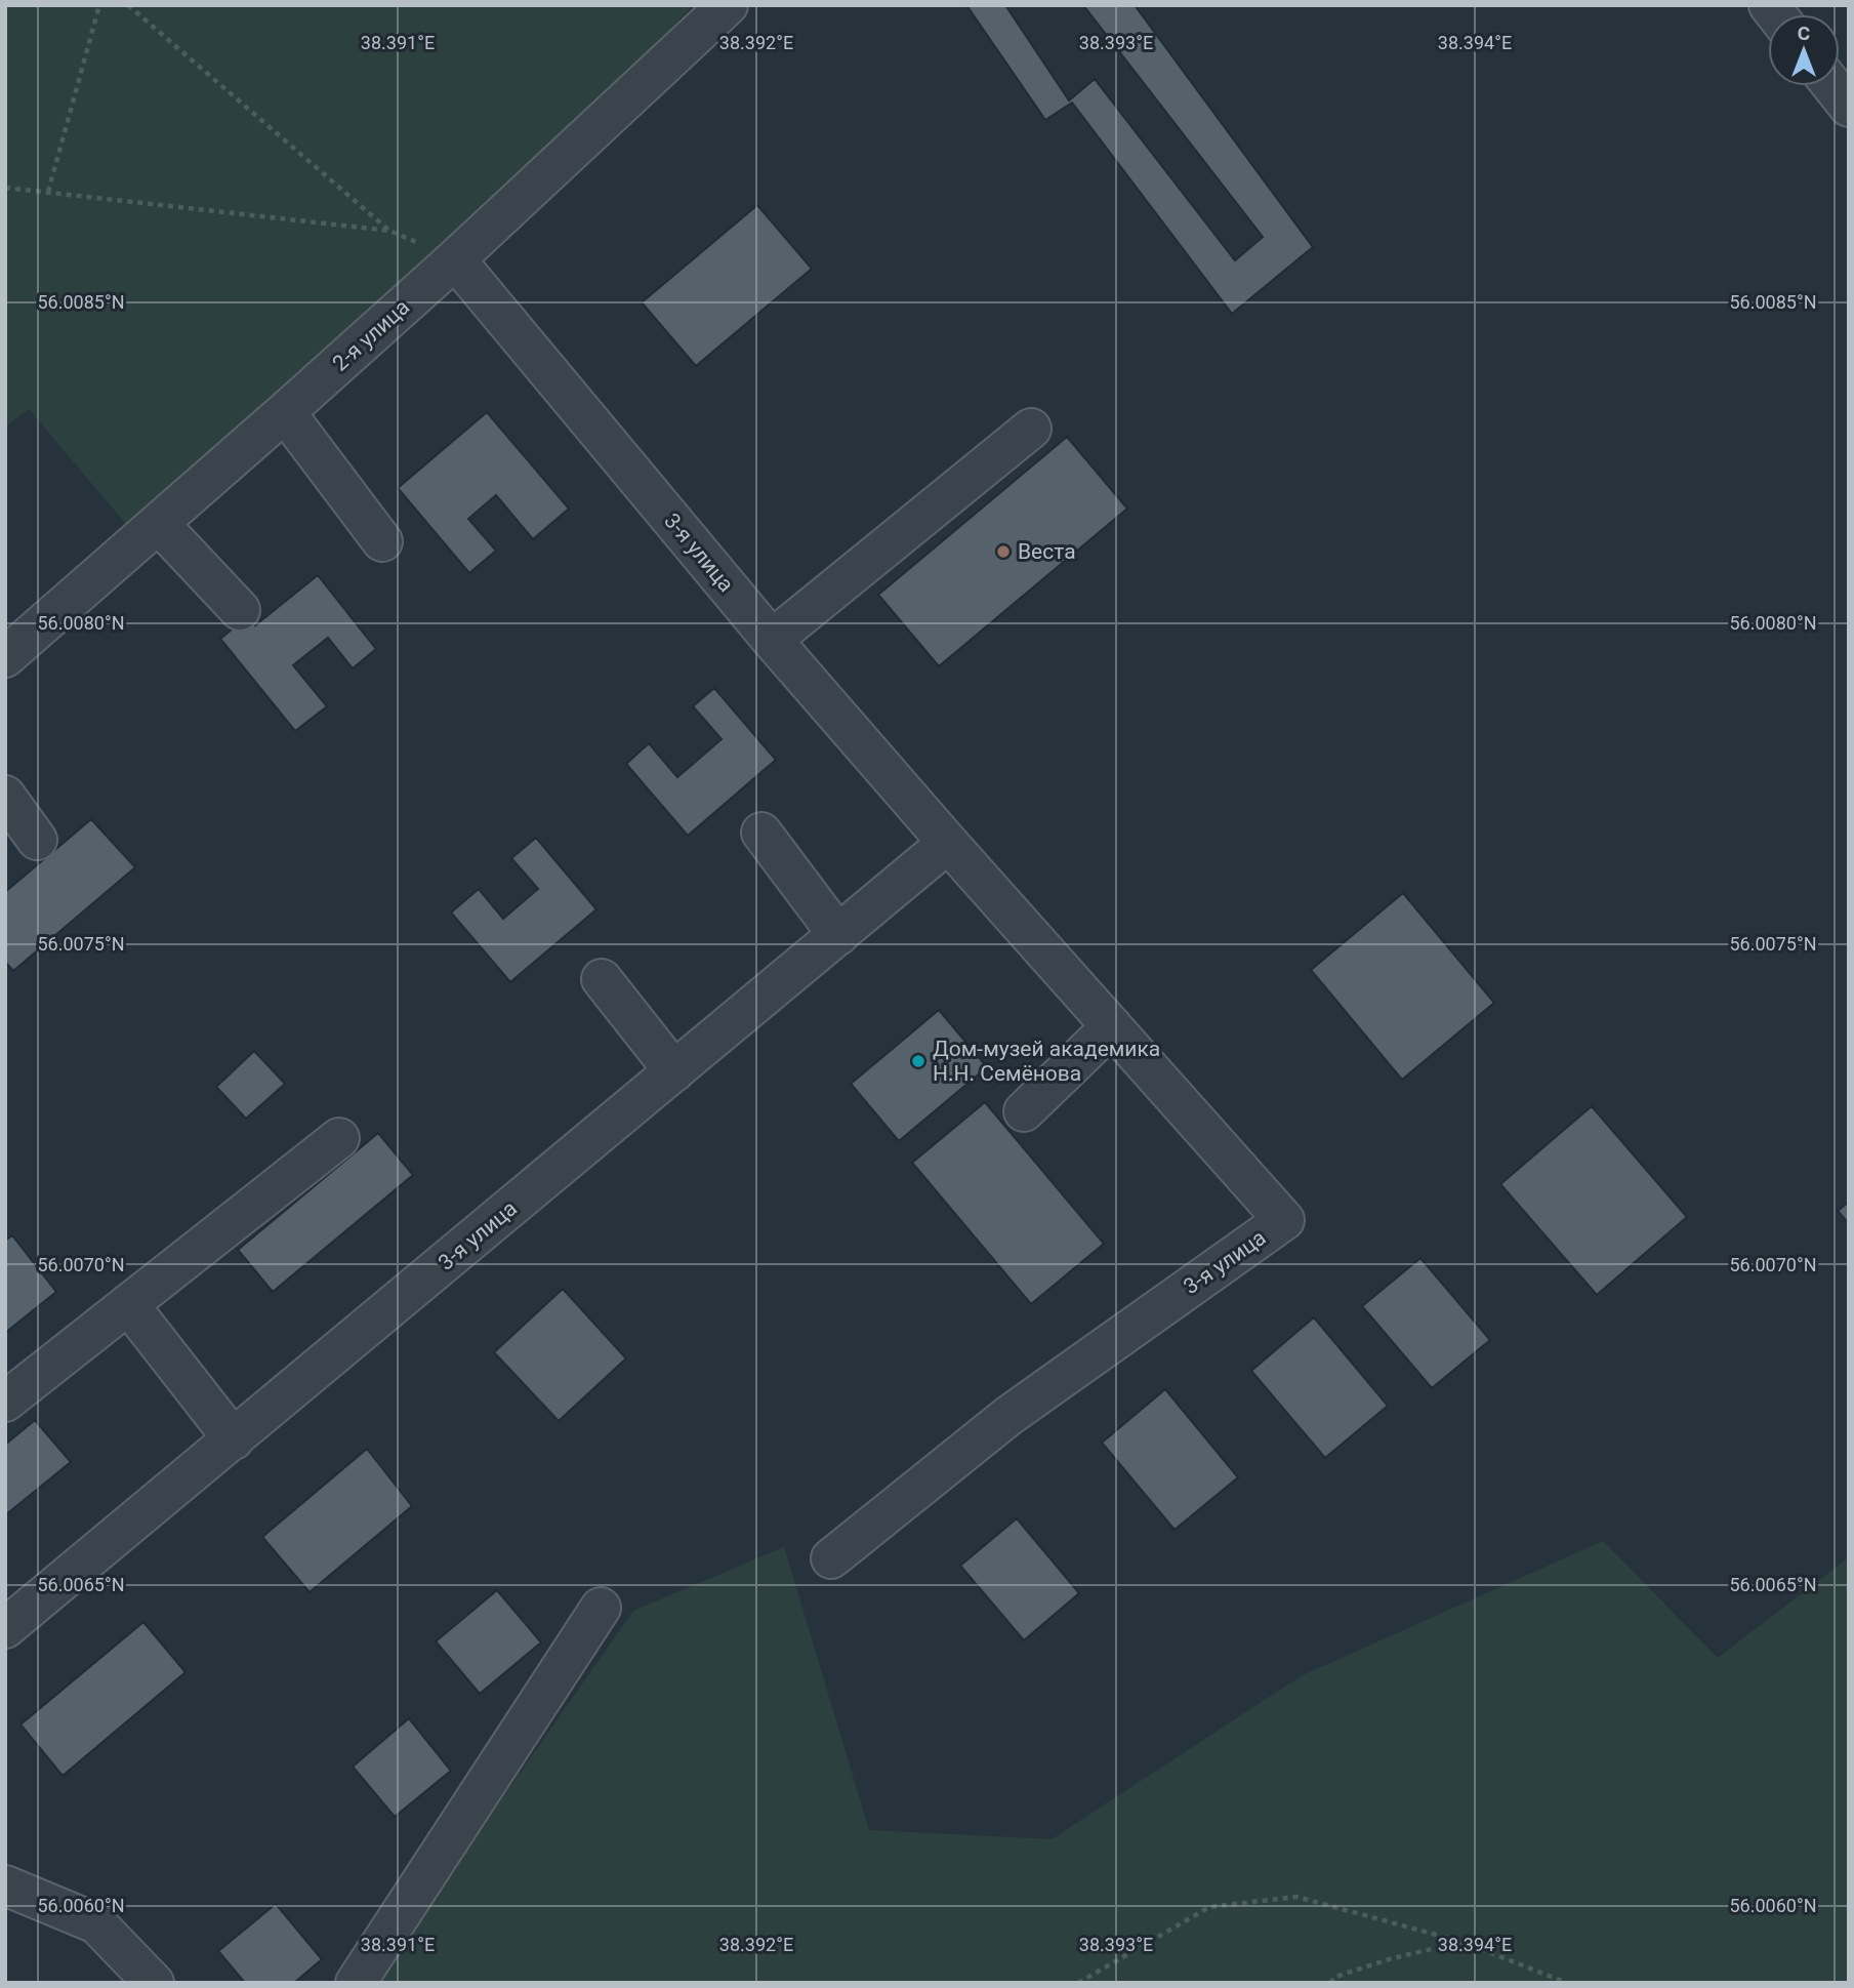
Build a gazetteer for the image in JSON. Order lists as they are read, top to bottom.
{
  "streets": {
    "street": ["2-я улица", "3-я улица"]
  },
  "crossings": [
    ["2-я улица", "3-я улица"]
  ],
  "places": ["Веста", "Дом-музей академика Н.Н. Семёнова"],
  "north": "top",
  "coordinates": [
    "38.391°E",
    "38.392°E",
    "38.393°E",
    "38.394°E",
    "56.0085°N",
    "56.0080°N",
    "56.0075°N",
    "56.0070°N",
    "56.0065°N",
    "56.0060°N"
  ]
}
